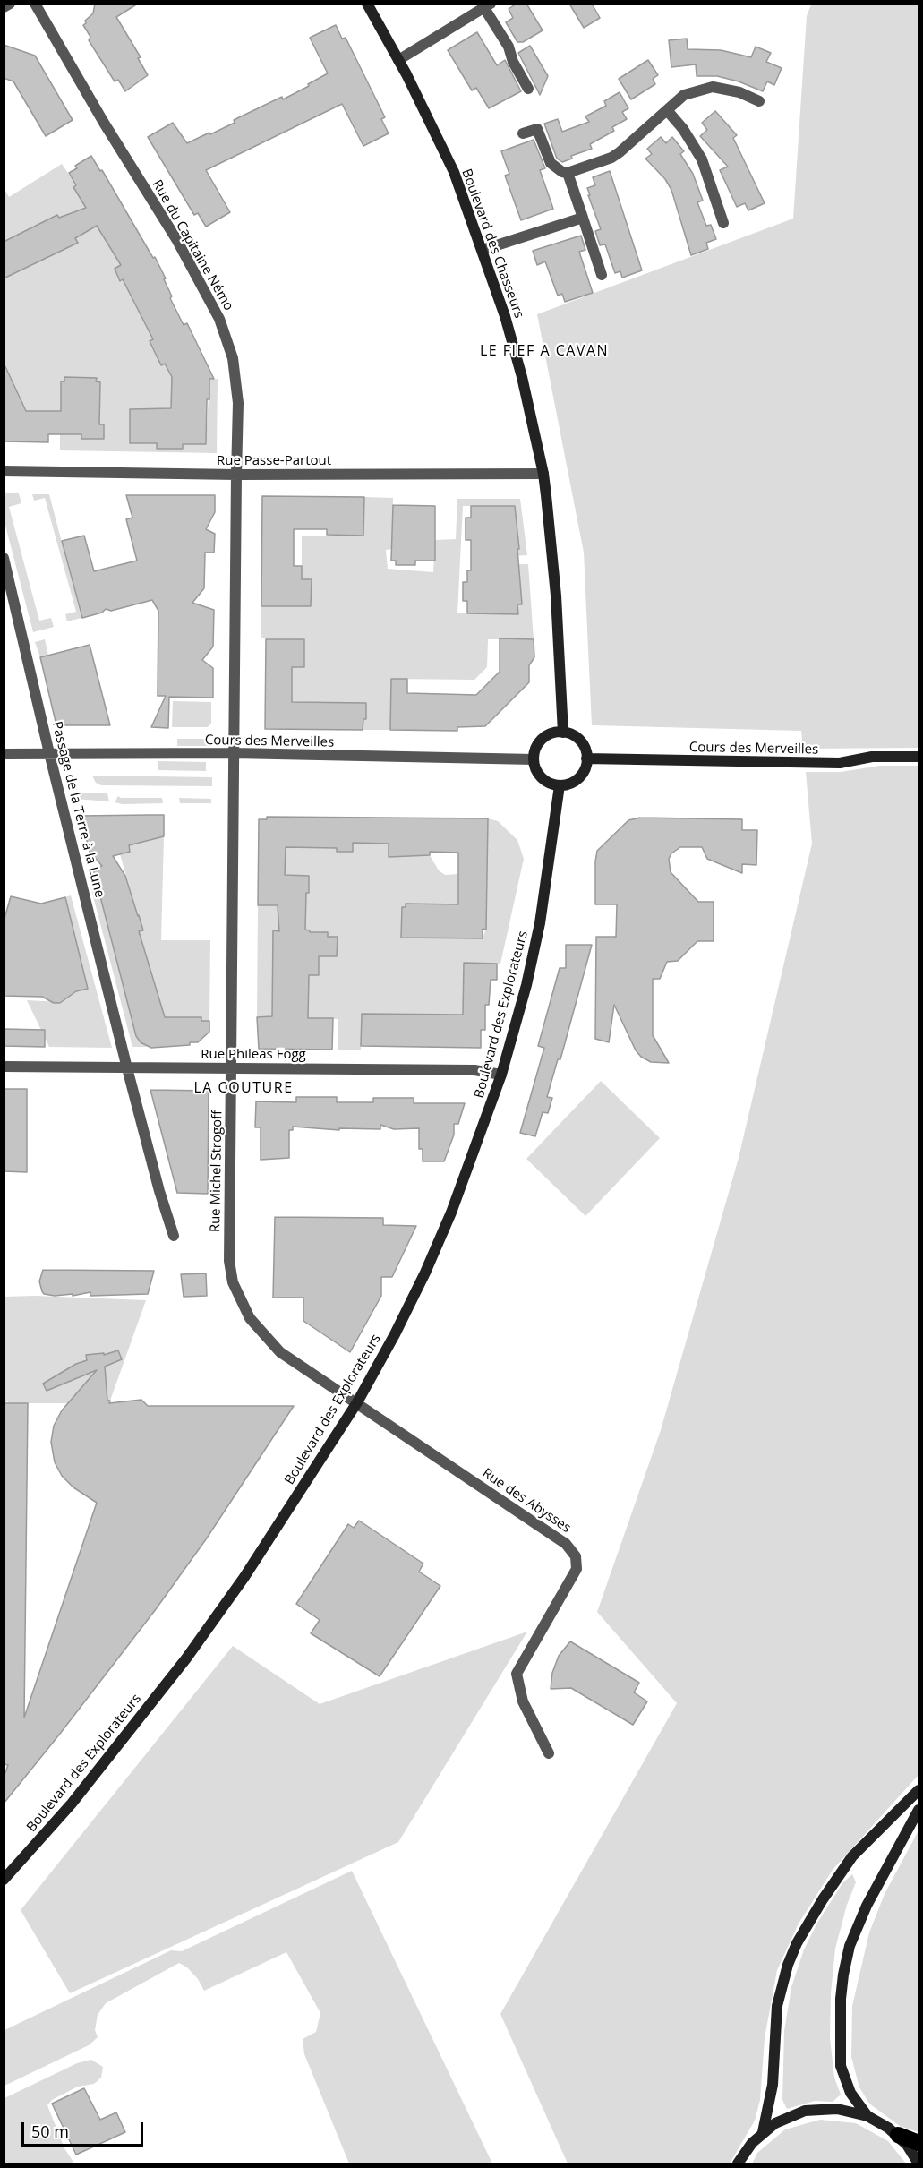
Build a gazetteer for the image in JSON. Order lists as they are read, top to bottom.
{
  "streets": {
    "street": [
      "Boulevard des Chasseurs",
      "Rue du Capitaine Némo",
      "Rue Passe-Partout",
      "Cours des Merveilles",
      "Passage de la Terre à la Lune",
      "Boulevard des Explorateurs",
      "Rue Phileas Fogg",
      "Rue Michel Strogoff",
      "Rue des Abysses"
    ]
  },
  "crossings": [
    ["Boulevard des Chasseurs", "Rue Passe-Partout"],
    ["Boulevard des Chasseurs", "Cours des Merveilles"],
    ["Boulevard des Chasseurs", "Boulevard des Explorateurs"],
    ["Rue du Capitaine Némo", "Rue Passe-Partout"],
    ["Rue du Capitaine Némo", "Cours des Merveilles"],
    ["Rue du Capitaine Némo", "Rue Michel Strogoff"],
    ["Cours des Merveilles", "Passage de la Terre à la Lune"],
    ["Cours des Merveilles", "Boulevard des Explorateurs"],
    ["Cours des Merveilles", "Rue Michel Strogoff"],
    ["Passage de la Terre à la Lune", "Rue Phileas Fogg"],
    ["Boulevard des Explorateurs", "Rue Phileas Fogg"],
    ["Boulevard des Explorateurs", "Rue Michel Strogoff"],
    ["Boulevard des Explorateurs", "Rue des Abysses"],
    ["Rue Phileas Fogg", "Rue Michel Strogoff"],
    ["Rue Michel Strogoff", "Rue des Abysses"]
  ],
  "districts": ["LE FIEF A CAVAN", "LA COUTURE"],
  "scale_bar": "50 m"
}
